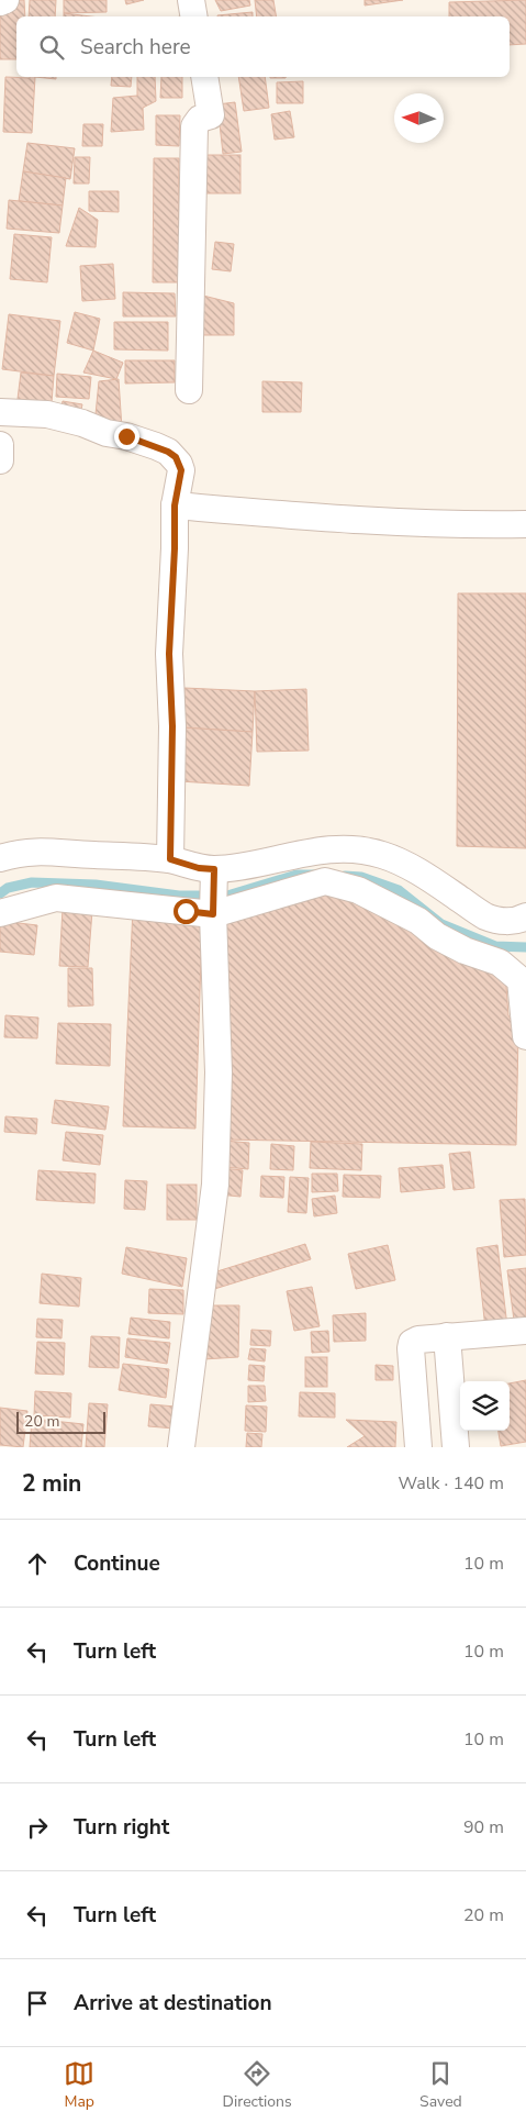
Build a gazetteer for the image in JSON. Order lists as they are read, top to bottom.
{
  "scale_bar": "20 m",
  "north": "left",
  "page": {
    "search": "Search here",
    "scale": "20 m",
    "heading": ["2 min", "Walk · 140 m"],
    "list": [
      ["Continue", "10 m"],
      ["Turn left", "10 m"],
      ["Turn left", "10 m"],
      ["Turn right", "90 m"],
      ["Turn left", "20 m"],
      "Arrive at destination"
    ],
    "nav": ["Map", "Directions", "Saved"]
  }
}
